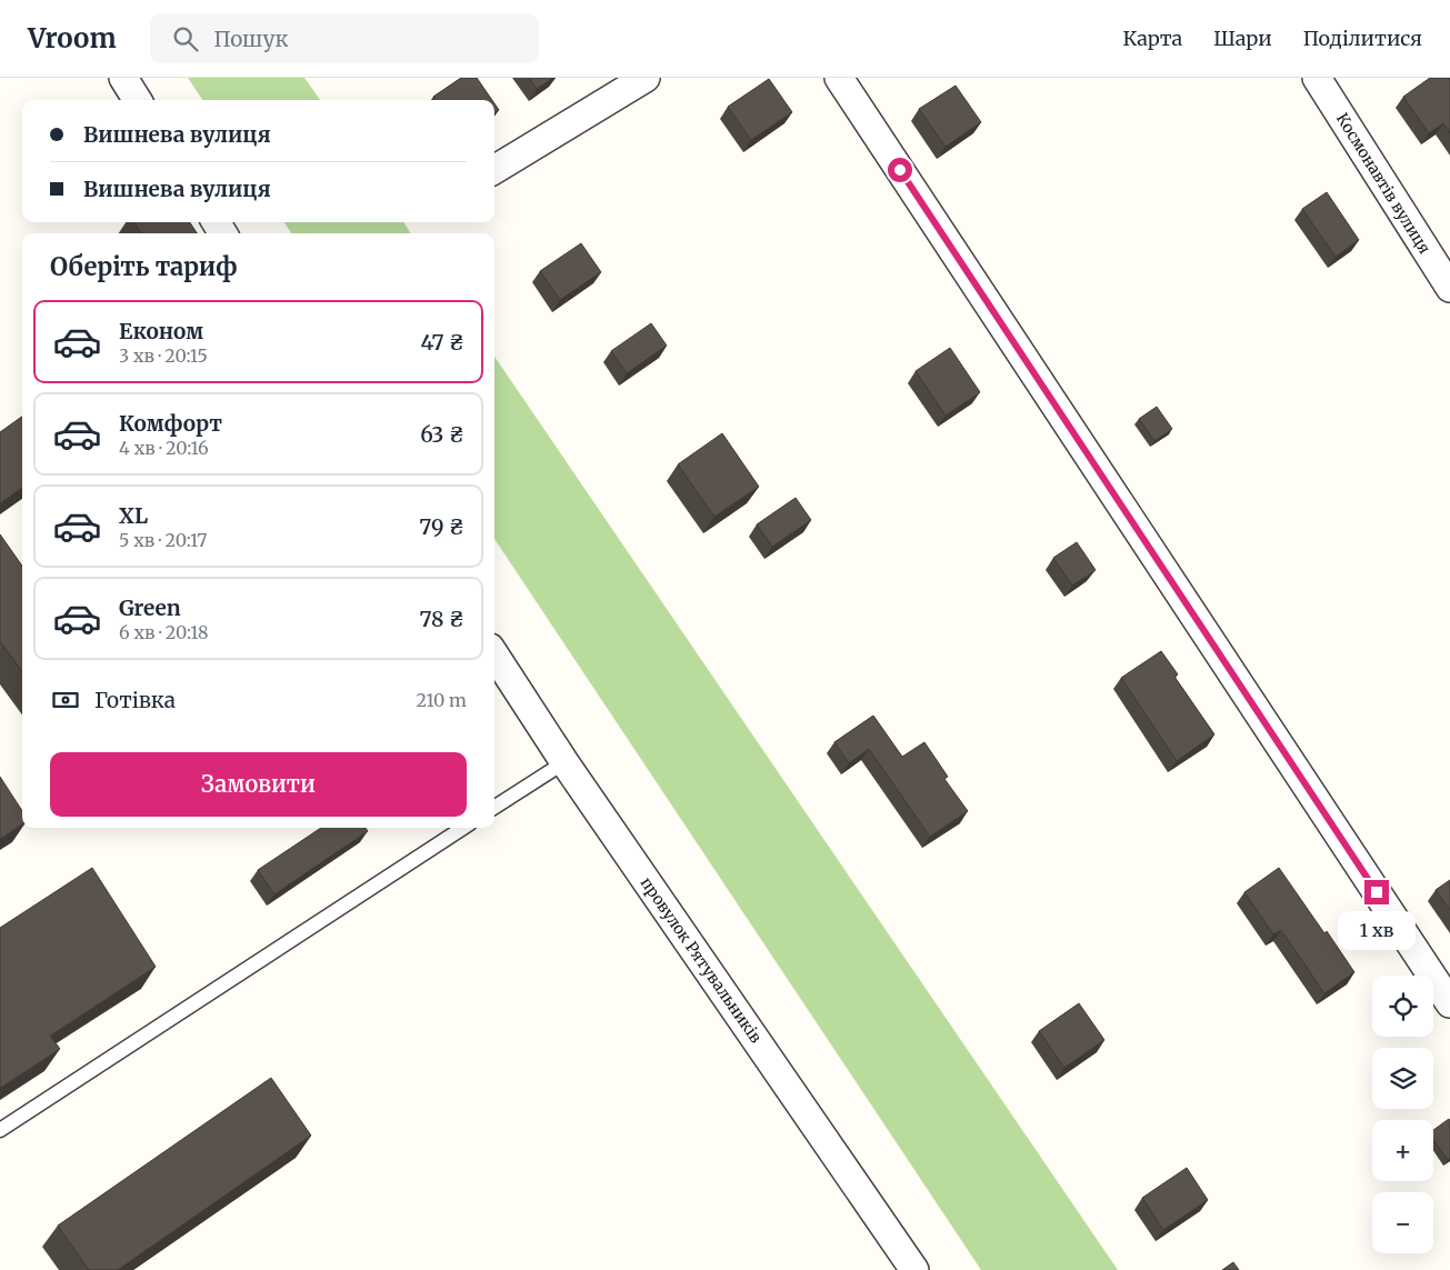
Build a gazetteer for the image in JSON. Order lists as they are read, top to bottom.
{
  "streets": {
    "street": ["Космонавтів вулиця", "провулок Рятувальників"]
  },
  "page": {
    "header": "Vroom",
    "search": "Пошук",
    "nav": ["Карта", "Шари", "Поділитися"],
    "banner": ["Вишнева вулиця", "Вишнева вулиця"],
    "heading": "Оберіть тариф",
    "list": [
      {
        "name": "Економ",
        "note": "3 хв · 20:15",
        "value": "47 ₴"
      },
      {
        "name": "Комфорт",
        "note": "4 хв · 20:16",
        "value": "63 ₴"
      },
      {
        "name": "XL",
        "note": "5 хв · 20:17",
        "value": "79 ₴"
      },
      {
        "name": "Green",
        "note": "6 хв · 20:18",
        "value": "78 ₴"
      }
    ],
    "pay": ["Готівка", "210 m"],
    "buttons": "Замовити",
    "bubble": "1 хв",
    "map_buttons": ["+", "−"]
  }
}
